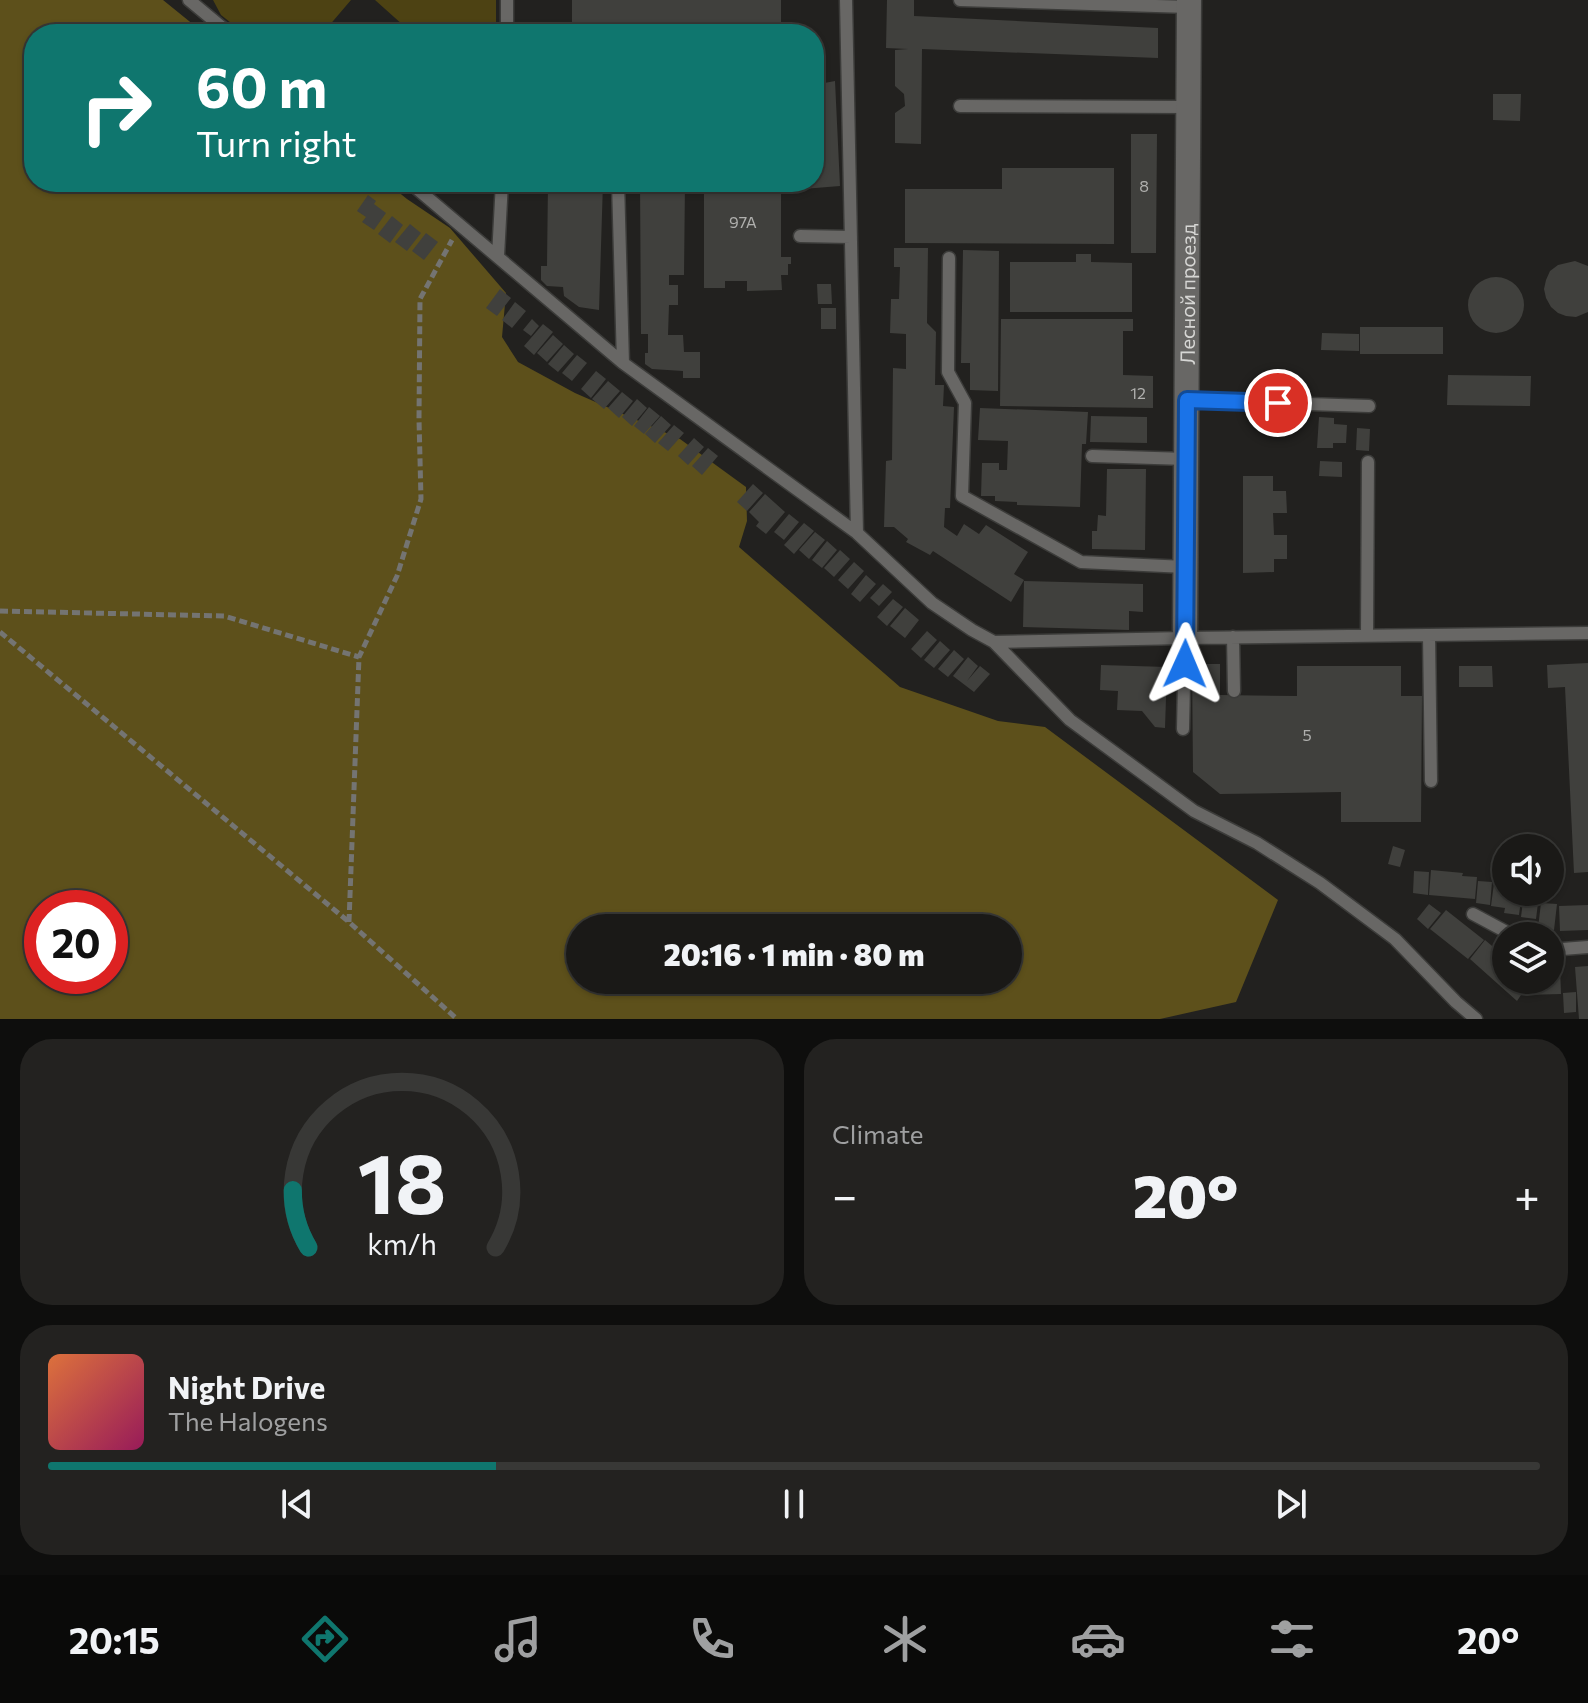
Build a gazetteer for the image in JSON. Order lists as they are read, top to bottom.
{
  "streets": {
    "street": ["Лесной проезд"]
  },
  "house_numbers": [
    "8",
    "97А",
    "12",
    "5"
  ],
  "page": {
    "turn": ["60 m", "Turn right"],
    "limit": "20",
    "trip": "20:16 · 1 min · 80 m",
    "tile": "Climate",
    "heat": ["−", "20°", "+"],
    "song": ["Night Drive", "The Halogens"],
    "tabs": ["20:15", "20°"],
    "gauge": ["18", "km/h"]
  }
}
